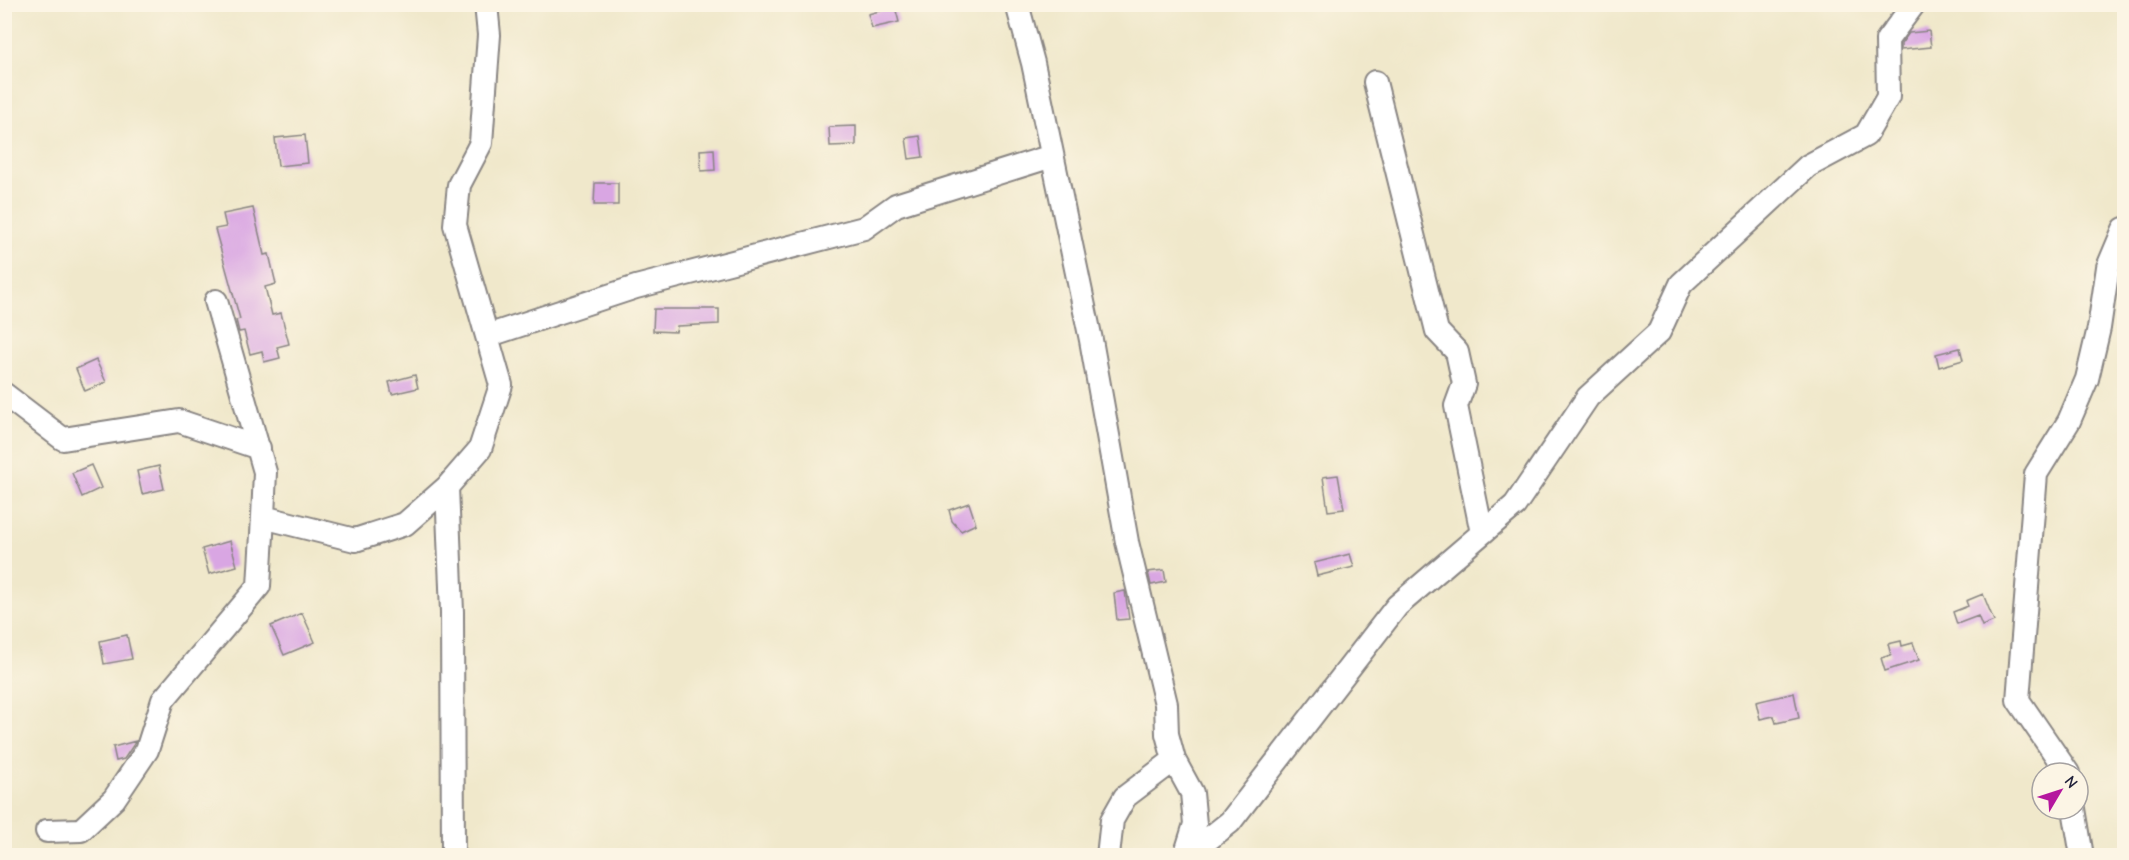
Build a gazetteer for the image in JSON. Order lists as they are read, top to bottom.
{
  "north": "top right"
}
